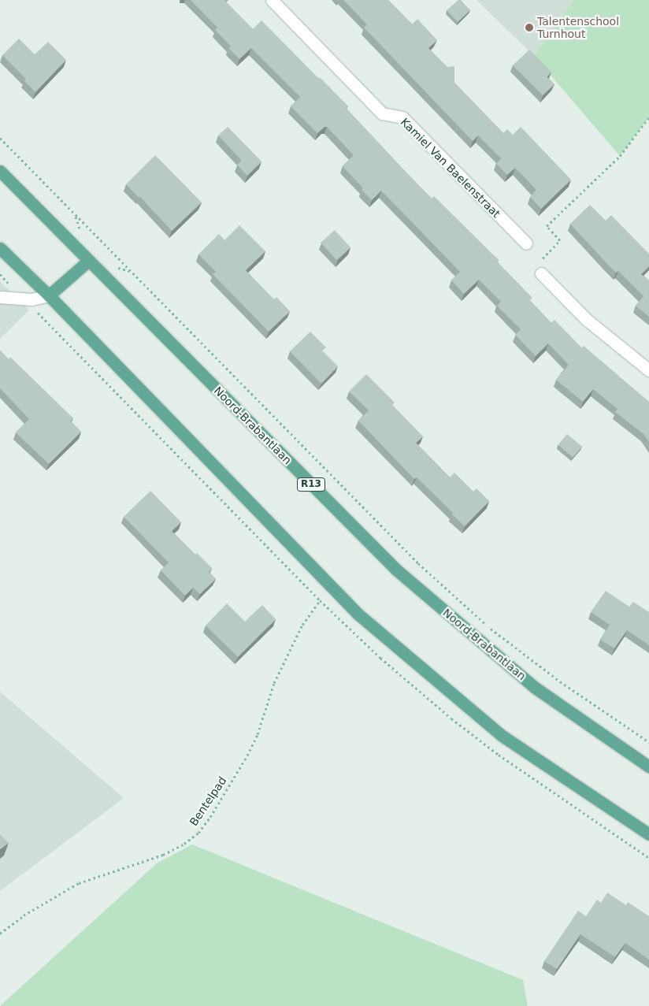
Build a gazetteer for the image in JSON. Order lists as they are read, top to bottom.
{
  "streets": {
    "main road": ["Noord-Brabantlaan", "R13"],
    "street": ["Kamiel Van Baelenstraat"],
    "path": ["Bentelpad"]
  },
  "places": ["Talentenschool Turnhout"]
}
